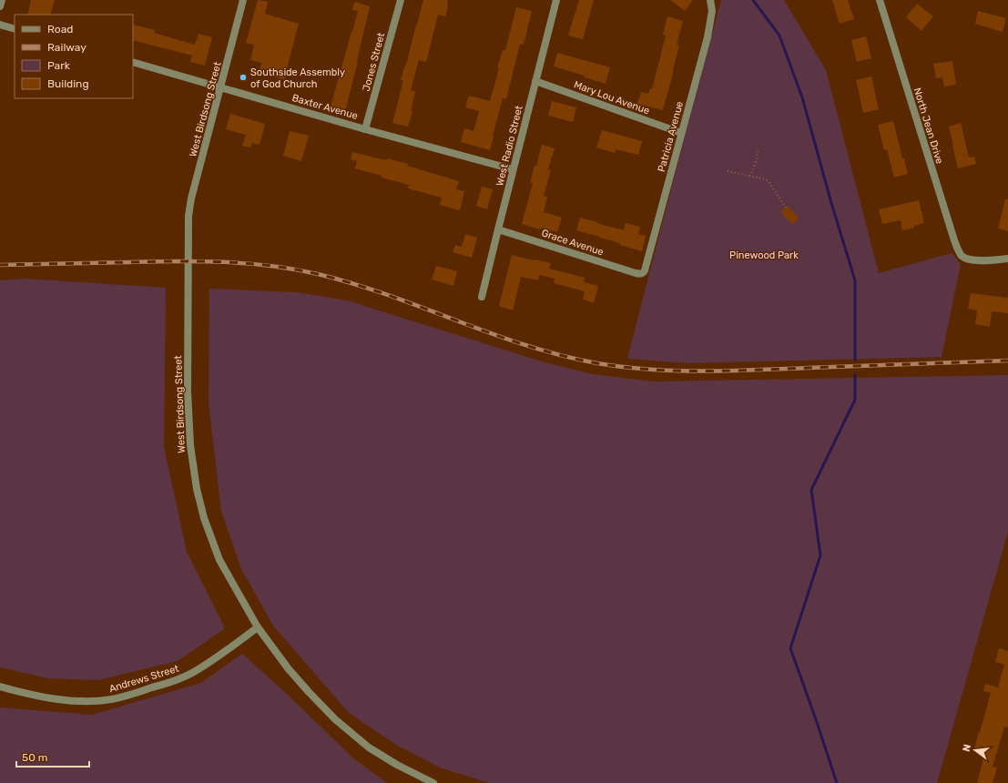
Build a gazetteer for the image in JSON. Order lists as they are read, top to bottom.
{
  "streets": {
    "street": [
      "Jones Street",
      "Mary Lou Avenue",
      "Baxter Avenue",
      "West Birdsong Street",
      "North Jean Drive",
      "Patricia Avenue",
      "West Radio Street",
      "Grace Avenue",
      "Andrews Street"
    ]
  },
  "crossings": [
    ["Jones Street", "Baxter Avenue"],
    ["Mary Lou Avenue", "Patricia Avenue"],
    ["Mary Lou Avenue", "West Radio Street"],
    ["Baxter Avenue", "West Birdsong Street"],
    ["Baxter Avenue", "West Radio Street"],
    ["West Birdsong Street", "Andrews Street"],
    ["Patricia Avenue", "Grace Avenue"],
    ["West Radio Street", "Grace Avenue"]
  ],
  "parks": ["Pinewood Park"],
  "places": ["Southside Assembly of God Church"],
  "legend": [
    "Road",
    "Railway",
    "Park",
    "Building"
  ],
  "scale_bar": "50 m",
  "north": "left"
}
